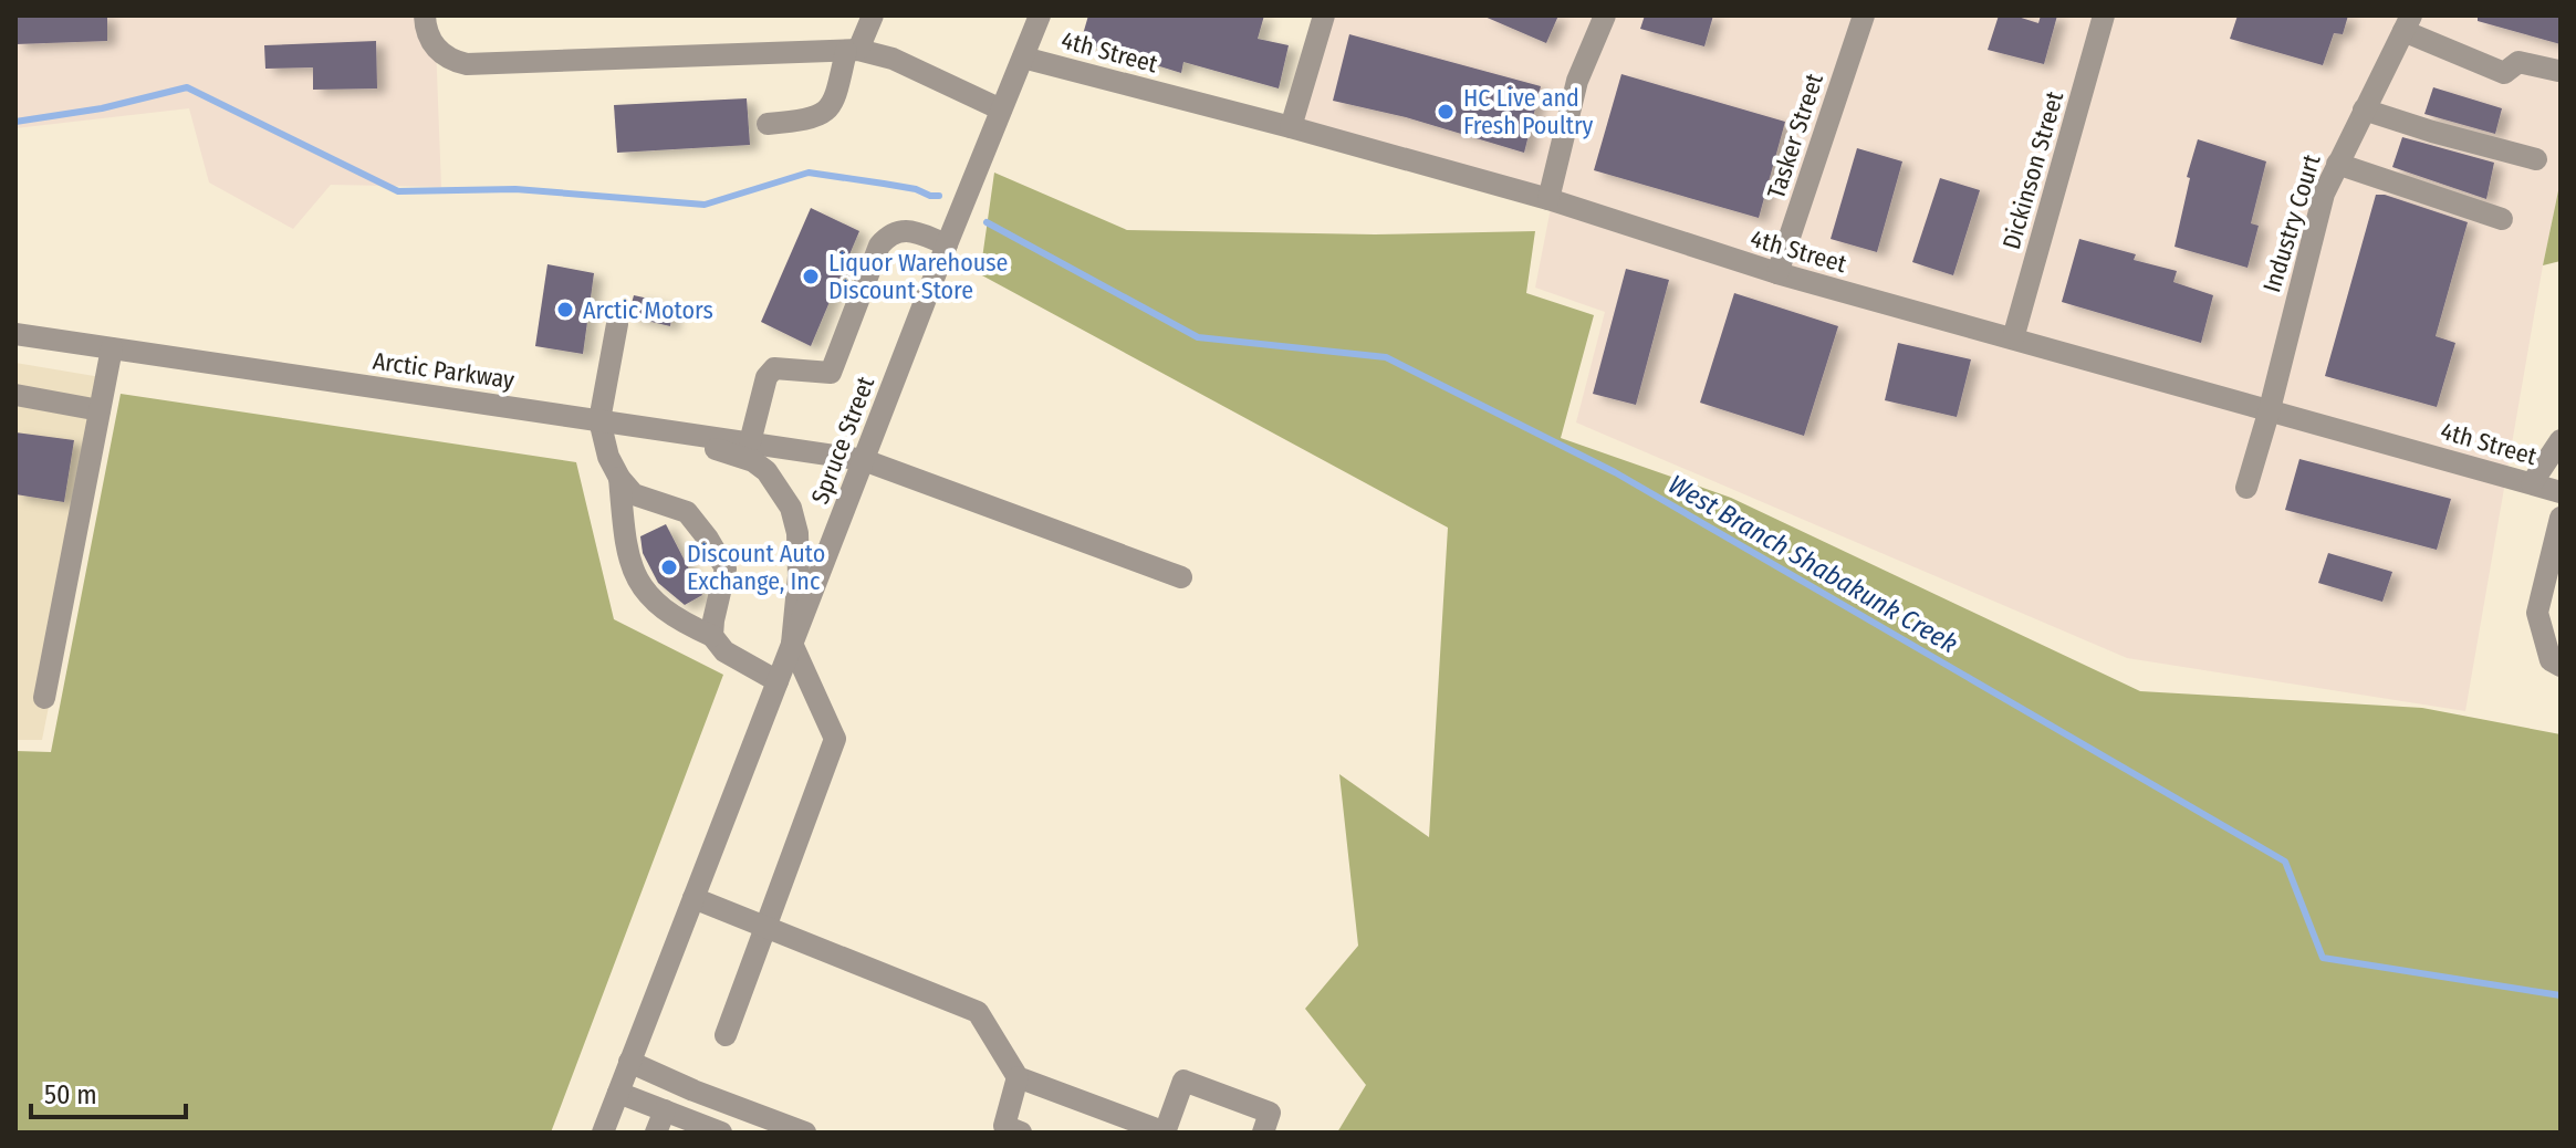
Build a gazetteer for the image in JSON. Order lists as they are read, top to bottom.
{
  "streets": {
    "street": [
      "4th Street",
      "Tasker Street",
      "Dickinson Street",
      "Industry Court",
      "Arctic Parkway",
      "Spruce Street"
    ]
  },
  "crossings": [
    ["4th Street", "Tasker Street"],
    ["4th Street", "Dickinson Street"],
    ["4th Street", "Industry Court"],
    ["4th Street", "Spruce Street"],
    ["Arctic Parkway", "Spruce Street"]
  ],
  "water": ["West Branch Shabakunk Creek"],
  "places": [
    "HC Live and Fresh Poultry",
    "Liquor Warehouse Discount Store",
    "Arctic Motors",
    "Discount Auto Exchange, Inc"
  ],
  "scale_bar": "50 m"
}
